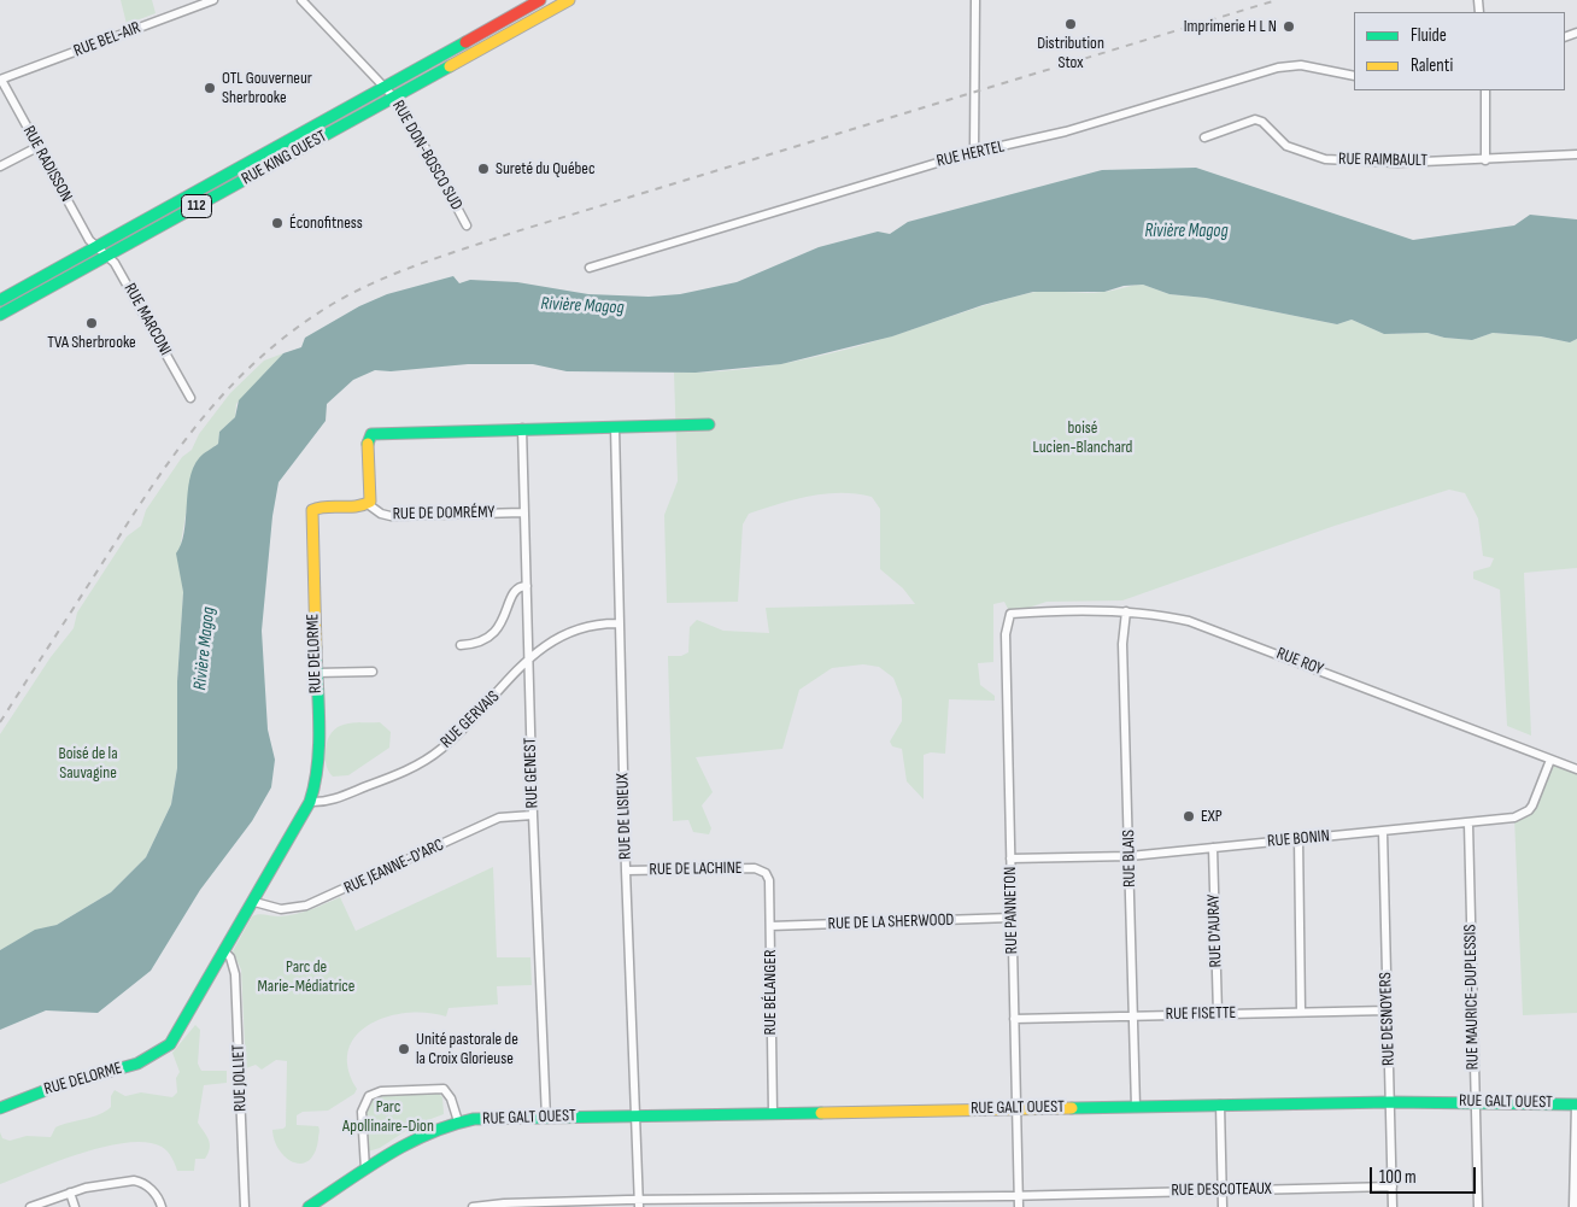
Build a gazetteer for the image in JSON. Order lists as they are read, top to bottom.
{
  "streets": {
    "street": [
      "RUE BEL-AIR",
      "RUE HERTEL",
      "RUE DON-BOSCO SUD",
      "RUE KING OUEST",
      "RUE RAIMBAULT",
      "RUE RADISSON",
      "112",
      "RUE MARCONI",
      "RUE DE DOMRÉMY",
      "RUE DELORME",
      "RUE ROY",
      "RUE GERVAIS",
      "RUE GENEST",
      "RUE DE LISIEUX",
      "RUE BONIN",
      "RUE BLAIS",
      "RUE JEANNE-D'ARC",
      "RUE DE LACHINE",
      "RUE PANNETON",
      "RUE DE LA SHERWOOD",
      "RUE D'AURAY",
      "RUE BÉLANGER",
      "RUE MAURICE-DUPLESSIS",
      "RUE FISETTE",
      "RUE DESNOYERS",
      "RUE JOLLIET",
      "RUE GALT OUEST",
      "RUE DESCOTEAUX"
    ]
  },
  "crossings": [
    ["RUE BEL-AIR", "RUE RADISSON"],
    ["RUE DON-BOSCO SUD", "RUE KING OUEST"],
    ["RUE KING OUEST", "RUE RADISSON"],
    ["RUE KING OUEST", "RUE MARCONI"],
    ["RUE RADISSON", "RUE MARCONI"],
    ["RUE DE DOMRÉMY", "RUE DELORME"],
    ["RUE DE DOMRÉMY", "RUE GENEST"],
    ["RUE DELORME", "RUE GERVAIS"],
    ["RUE DELORME", "RUE JEANNE-D'ARC"],
    ["RUE DELORME", "RUE JOLLIET"],
    ["RUE ROY", "RUE BONIN"],
    ["RUE ROY", "RUE BLAIS"],
    ["RUE ROY", "RUE PANNETON"],
    ["RUE GERVAIS", "RUE GENEST"],
    ["RUE GERVAIS", "RUE DE LISIEUX"],
    ["RUE GENEST", "RUE JEANNE-D'ARC"],
    ["RUE GENEST", "RUE GALT OUEST"],
    ["RUE DE LISIEUX", "RUE DE LACHINE"],
    ["RUE DE LISIEUX", "RUE GALT OUEST"],
    ["RUE DE LISIEUX", "RUE DESCOTEAUX"],
    ["RUE BONIN", "RUE BLAIS"],
    ["RUE BONIN", "RUE PANNETON"],
    ["RUE BONIN", "RUE D'AURAY"],
    ["RUE BONIN", "RUE MAURICE-DUPLESSIS"],
    ["RUE BONIN", "RUE DESNOYERS"],
    ["RUE BLAIS", "RUE FISETTE"],
    ["RUE BLAIS", "RUE GALT OUEST"],
    ["RUE DE LACHINE", "RUE BÉLANGER"],
    ["RUE PANNETON", "RUE DE LA SHERWOOD"],
    ["RUE PANNETON", "RUE FISETTE"],
    ["RUE PANNETON", "RUE GALT OUEST"],
    ["RUE PANNETON", "RUE DESCOTEAUX"],
    ["RUE DE LA SHERWOOD", "RUE BÉLANGER"],
    ["RUE D'AURAY", "RUE FISETTE"],
    ["RUE BÉLANGER", "RUE GALT OUEST"],
    ["RUE MAURICE-DUPLESSIS", "RUE GALT OUEST"],
    ["RUE FISETTE", "RUE DESNOYERS"],
    ["RUE DESNOYERS", "RUE GALT OUEST"],
    ["RUE DESNOYERS", "RUE DESCOTEAUX"]
  ],
  "water": ["Rivière Magog"],
  "parks": [
    "boisé Lucien-Blanchard",
    "Boisé de la Sauvagine",
    "Parc de Marie-Médiatrice",
    "Parc Apollinaire-Dion"
  ],
  "places": [
    "Distribution Stox",
    "Imprimerie H L N",
    "OTL Gouverneur Sherbrooke",
    "Sureté du Québec",
    "Éconofitness",
    "TVA Sherbrooke",
    "EXP",
    "Unité pastorale de la Croix Glorieuse"
  ],
  "legend": ["Fluide", "Ralenti"],
  "scale_bar": "100 m"
}
